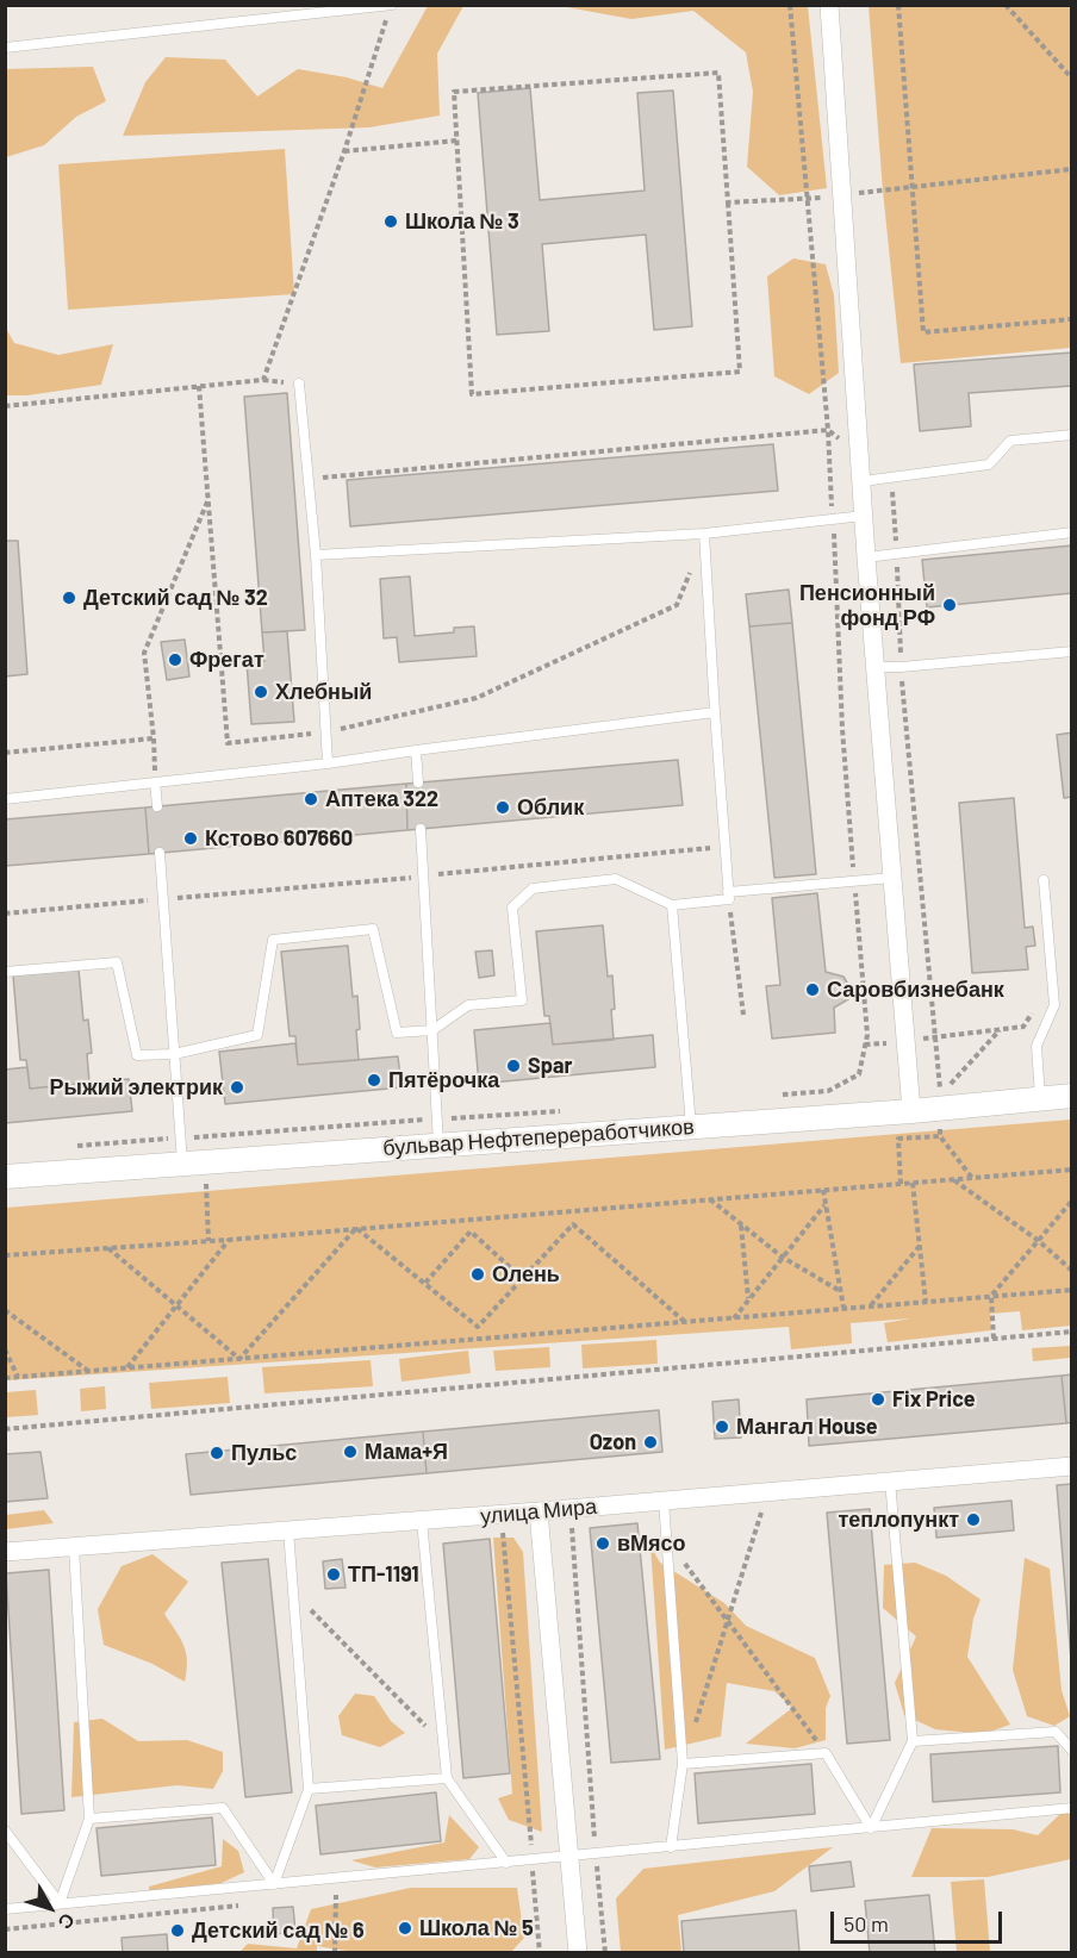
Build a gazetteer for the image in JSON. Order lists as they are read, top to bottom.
{
  "streets": {
    "street": ["бульвар Нефтепереработчиков", "улица Мира"]
  },
  "places": [
    "Школа № 3",
    "Детский сад № 32",
    "Пенсионный фонд РФ",
    "Фрегат",
    "Хлебный",
    "Аптека 322",
    "Облик",
    "Кстово 607660",
    "Саровбизнебанк",
    "Spar",
    "Пятёрочка",
    "Рыжий электрик",
    "Олень",
    "Fix Price",
    "Мангал House",
    "Ozon",
    "Мама+Я",
    "Пульс",
    "теплопункт",
    "вМясо",
    "ТП-1191",
    "Школа № 5",
    "Детский сад № 6"
  ],
  "scale_bar": "50 m",
  "north": "bottom right"
}
